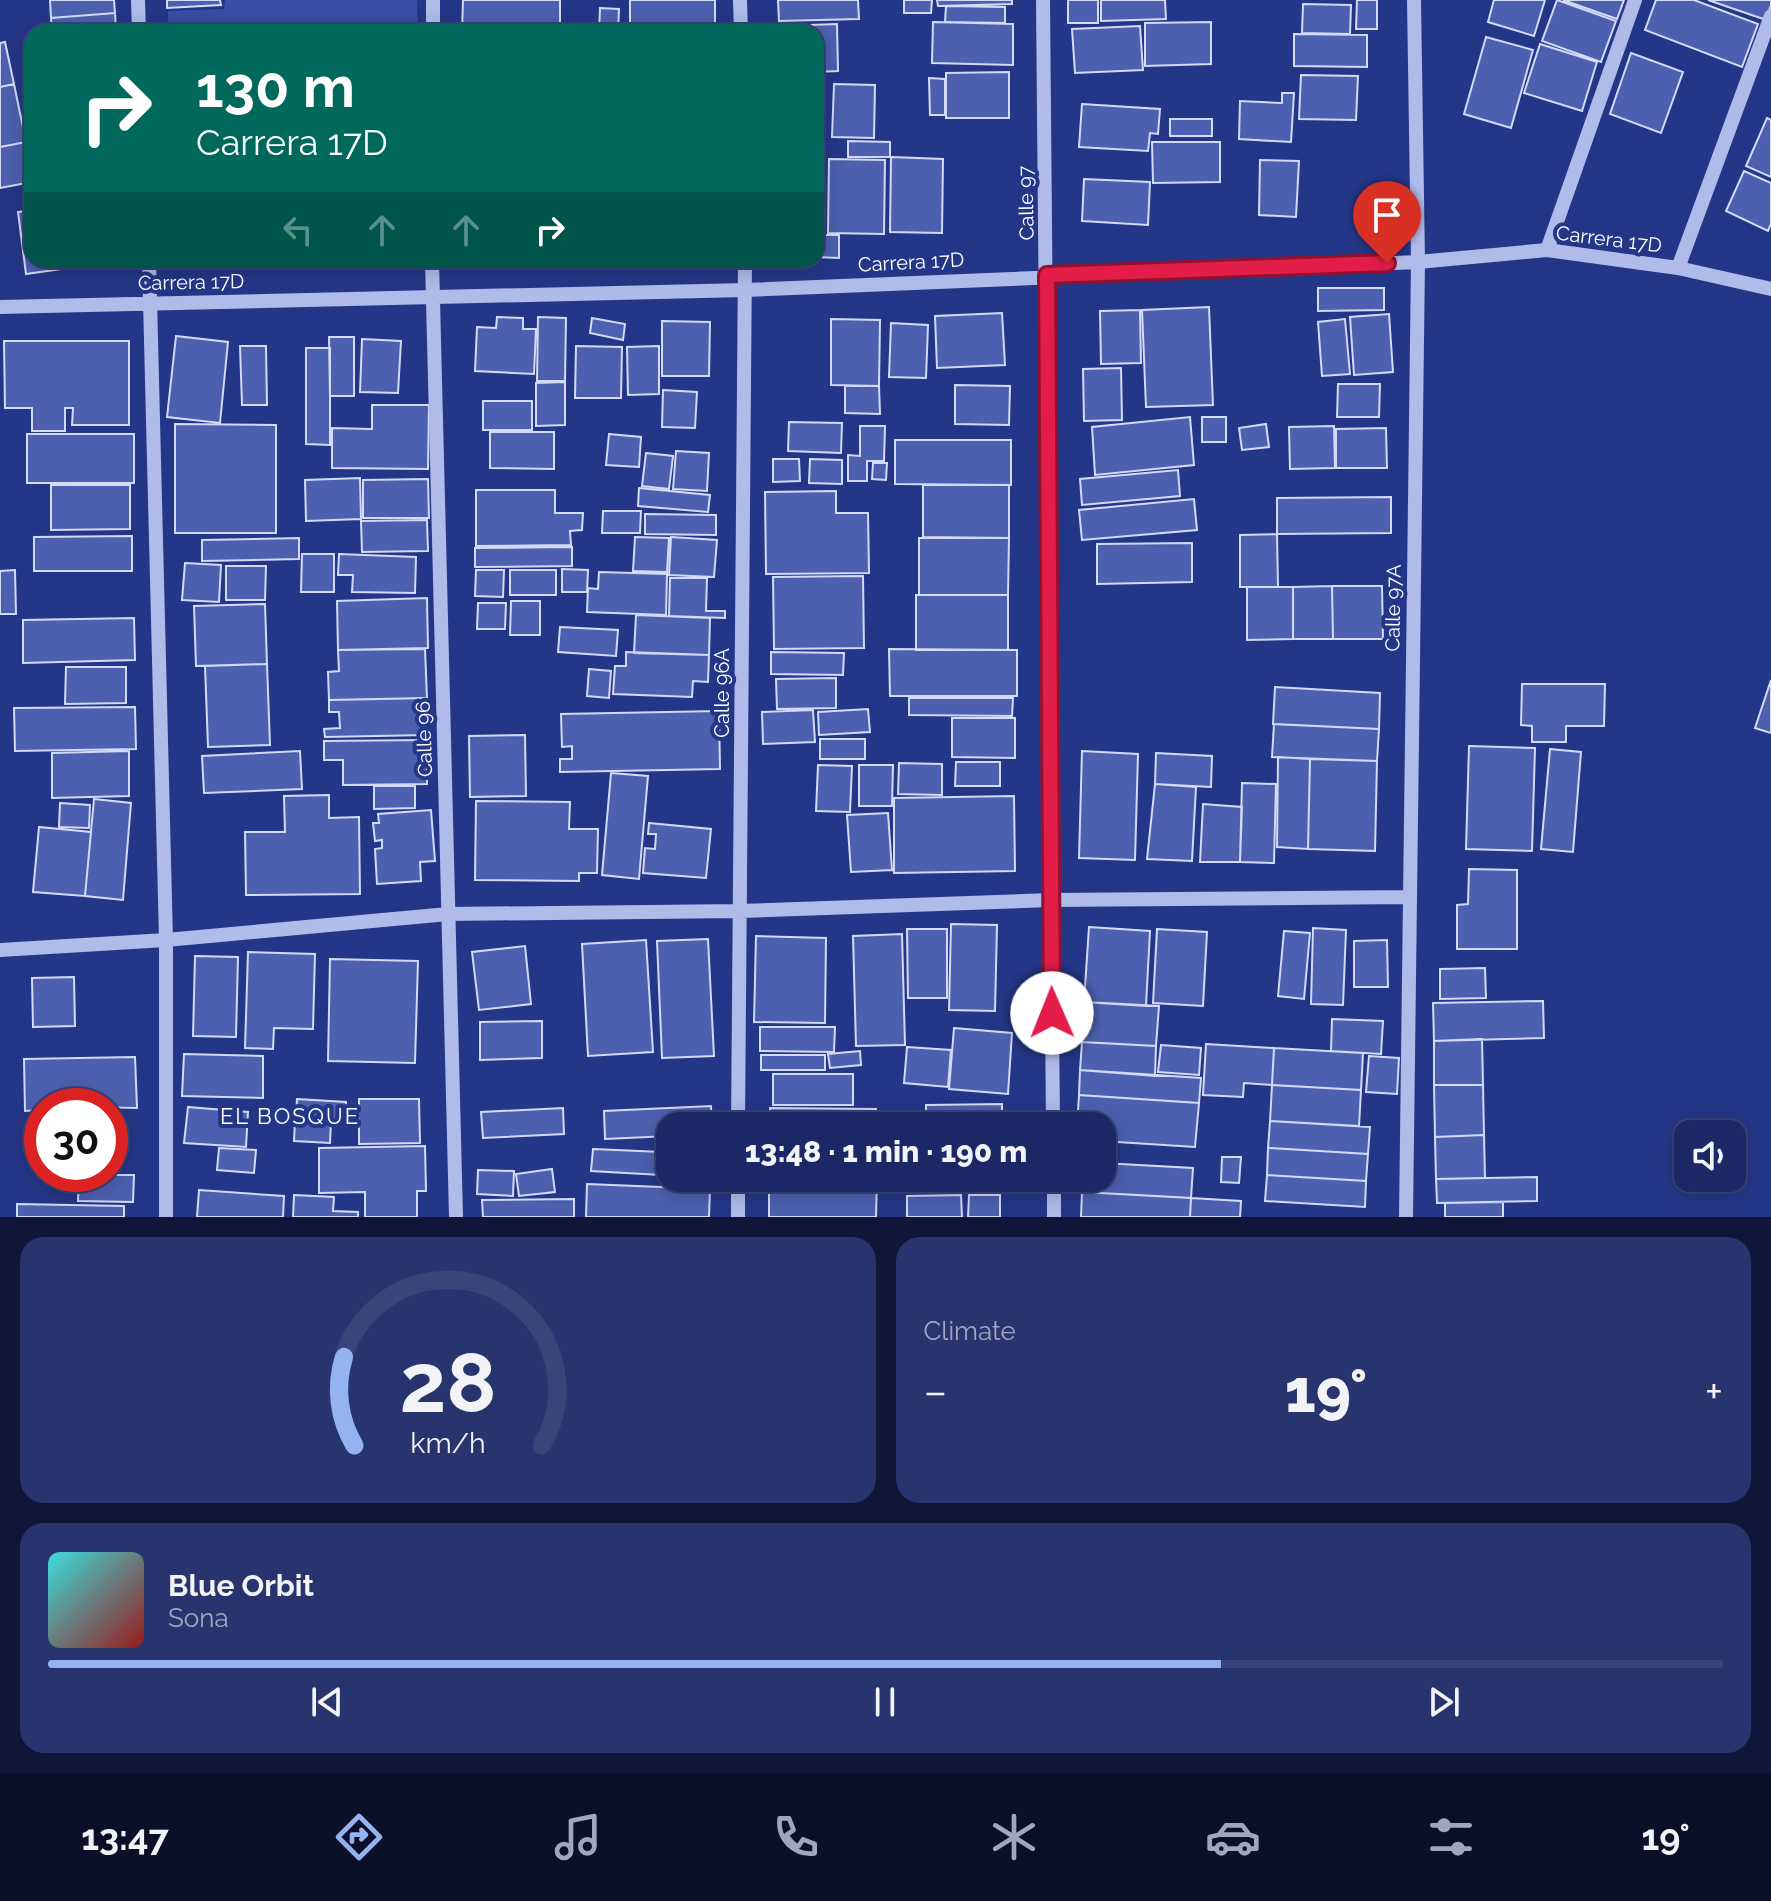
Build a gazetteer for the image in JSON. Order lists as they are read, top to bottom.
{
  "streets": {
    "street": [
      "Calle 97",
      "Carrera 17D",
      "Calle 97A",
      "Calle 96A",
      "Calle 96"
    ]
  },
  "crossings": [
    ["Calle 97", "Carrera 17D"],
    ["Carrera 17D", "Calle 97A"],
    ["Carrera 17D", "Calle 96A"],
    ["Carrera 17D", "Calle 96"]
  ],
  "districts": ["EL BOSQUE"],
  "page": {
    "turn": ["130 m", "Carrera 17D"],
    "limit": "30",
    "trip": "13:48 · 1 min · 190 m",
    "tile": "Climate",
    "heat": ["−", "19°", "+"],
    "song": ["Blue Orbit", "Sona"],
    "tabs": ["13:47", "19°"],
    "gauge": ["28", "km/h"]
  }
}
